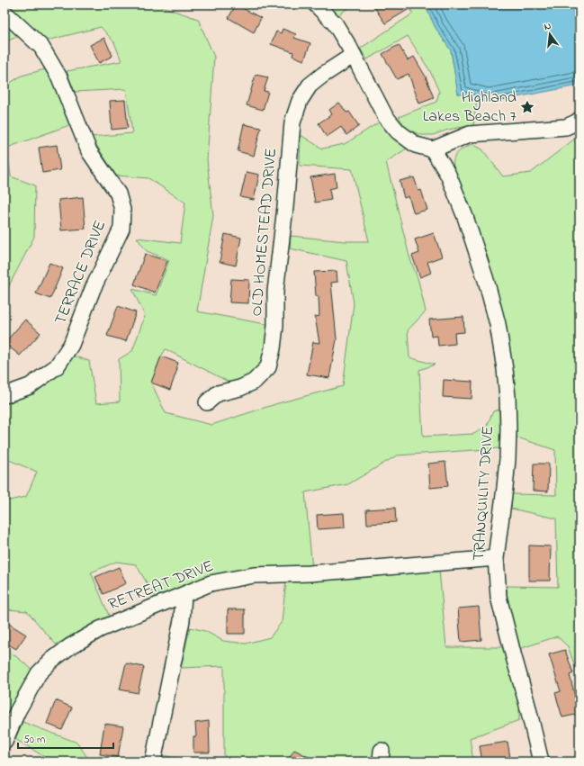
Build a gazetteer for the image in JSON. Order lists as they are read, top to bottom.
{
  "streets": {
    "street": [
      "OLD HOMESTEAD DRIVE",
      "TERRACE DRIVE",
      "TRANQUILITY DRIVE",
      "RETREAT DRIVE"
    ]
  },
  "crossings": [
    ["TRANQUILITY DRIVE", "RETREAT DRIVE"]
  ],
  "places": {
    "place": ["Highland Lakes Beach 7"]
  },
  "scale_bar": "50 m",
  "north": "top"
}
